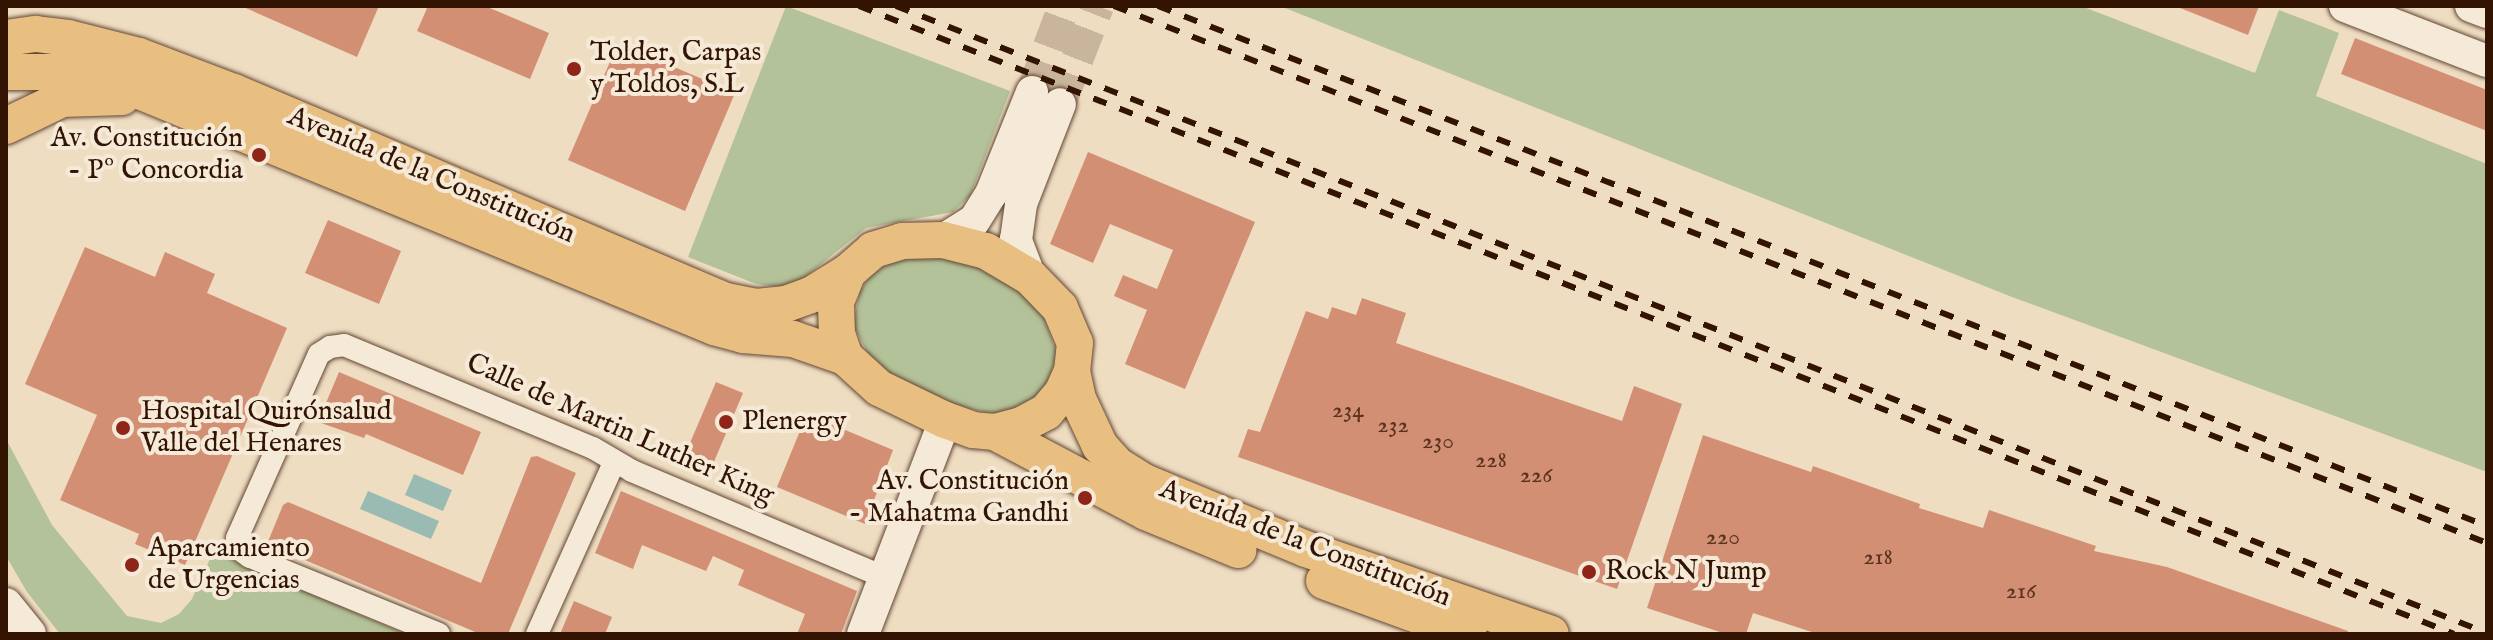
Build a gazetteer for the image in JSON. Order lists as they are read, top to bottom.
{
  "streets": {
    "main road": ["Avenida de la Constitución"],
    "street": ["Calle de Martin Luther King"]
  },
  "places": [
    "Tolder, Carpas y Toldos, S.L",
    "Av. Constitución - Pº Concordia",
    "Plenergy",
    "Hospital Quirónsalud Valle del Henares",
    "Av. Constitución - Mahatma Gandhi",
    "Aparcamiento de Urgencias",
    "Rock N Jump"
  ],
  "house_numbers": [
    "234",
    "232",
    "230",
    "228",
    "226",
    "220",
    "218",
    "216"
  ]
}
